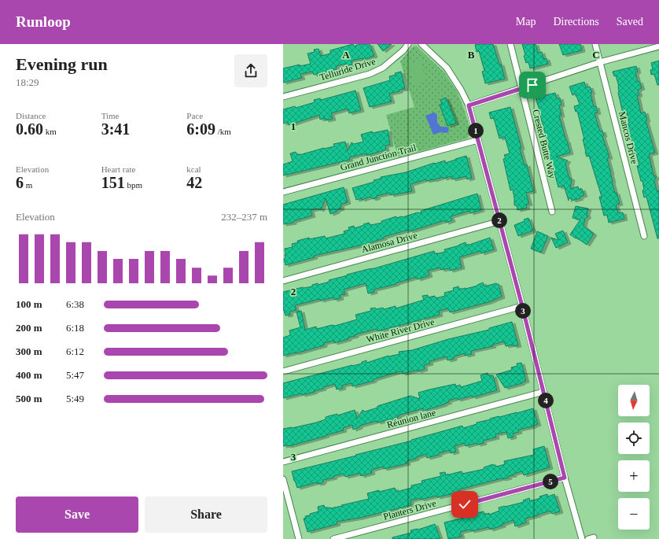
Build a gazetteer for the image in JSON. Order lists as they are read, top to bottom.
{
  "streets": {
    "street": [
      "Telluride Drive",
      "Mancos Drive",
      "Crested Butte Way",
      "Grand Junction Trail",
      "Alamosa Drive",
      "White River Drive",
      "Réunion lane",
      "Planters Drive"
    ]
  },
  "north": "bottom",
  "page": {
    "header": "Runloop",
    "nav": ["Map", "Directions", "Saved"],
    "heading": ["Evening run", "18:29"],
    "stats": [
      ["Distance", "0.60 km"],
      ["Time", "3:41"],
      ["Pace", "6:09 /km"],
      ["Elevation", "6 m"],
      ["Heart rate", "151 bpm"],
      ["kcal", "42"]
    ],
    "pins": [
      "1",
      "2",
      "3",
      "4",
      "5"
    ],
    "chart": ["Elevation", "232–237 m"],
    "list": [
      {
        "name": "100 m",
        "note": "6:38"
      },
      {
        "name": "200 m",
        "note": "6:18"
      },
      {
        "name": "300 m",
        "note": "6:12"
      },
      {
        "name": "400 m",
        "note": "5:47"
      },
      {
        "name": "500 m",
        "note": "5:49"
      }
    ],
    "map_buttons": ["+", "−"],
    "buttons": ["Save", "Share"]
  },
  "grid": {
    "columns": ["A", "B", "C"],
    "rows": ["1", "2", "3"]
  }
}
